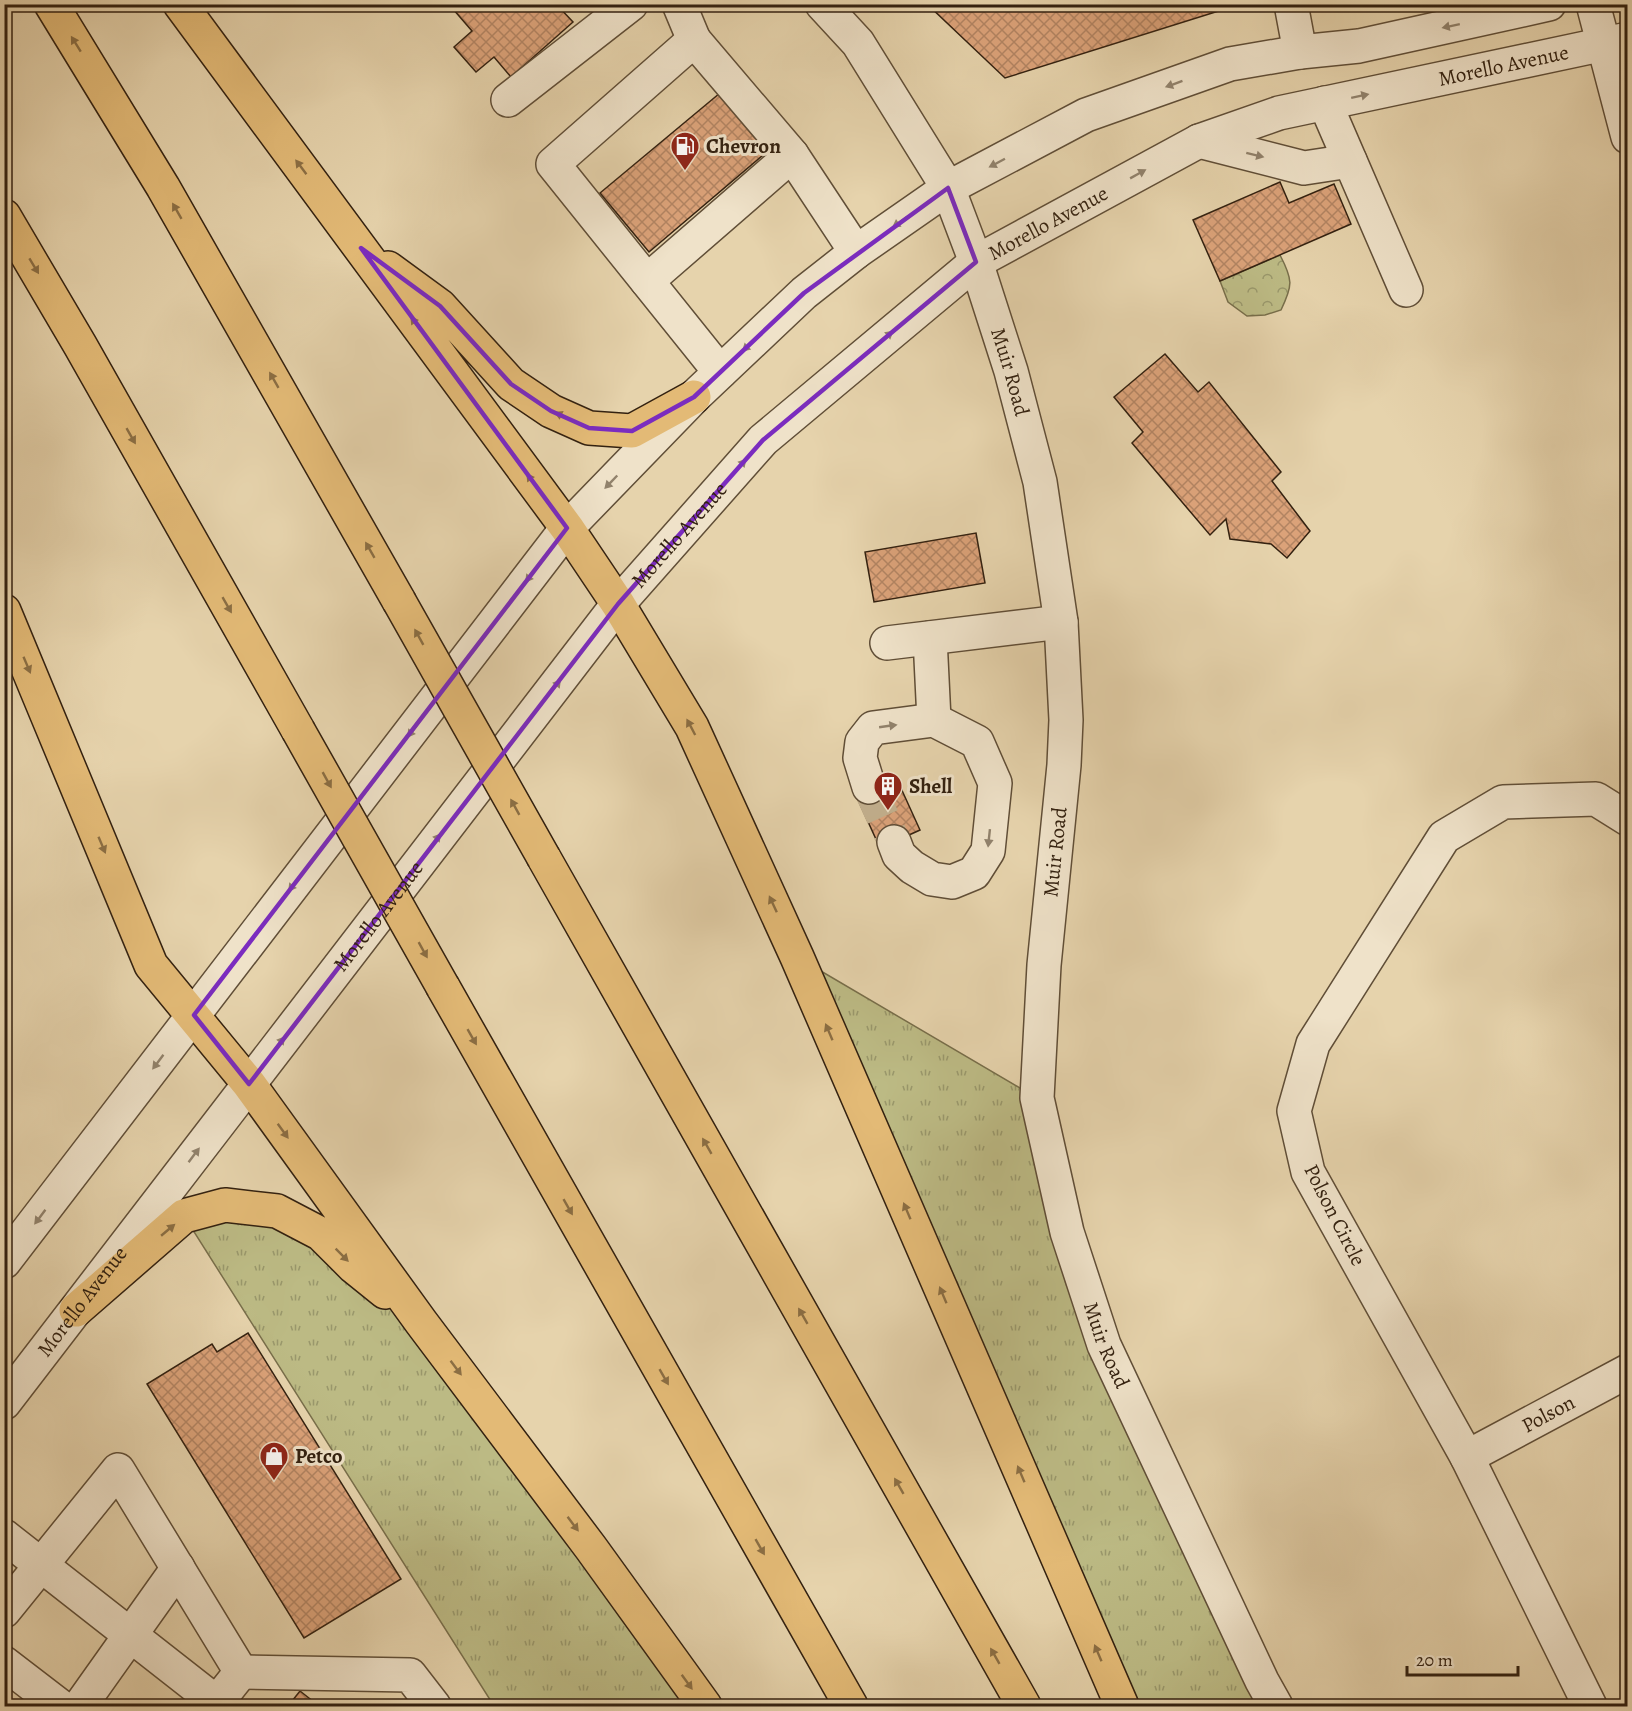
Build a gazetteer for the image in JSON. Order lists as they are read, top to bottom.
{
  "streets": {
    "street": [
      "Morello Avenue",
      "Muir Road",
      "Polson Circle",
      "Polson"
    ]
  },
  "crossings": [
    ["Morello Avenue", "Muir Road"],
    ["Polson Circle", "Polson"]
  ],
  "places": {
    "fuel station": ["Chevron"],
    "building": ["Shell"],
    "shop": ["Petco"]
  },
  "scale_bar": "20 m"
}
